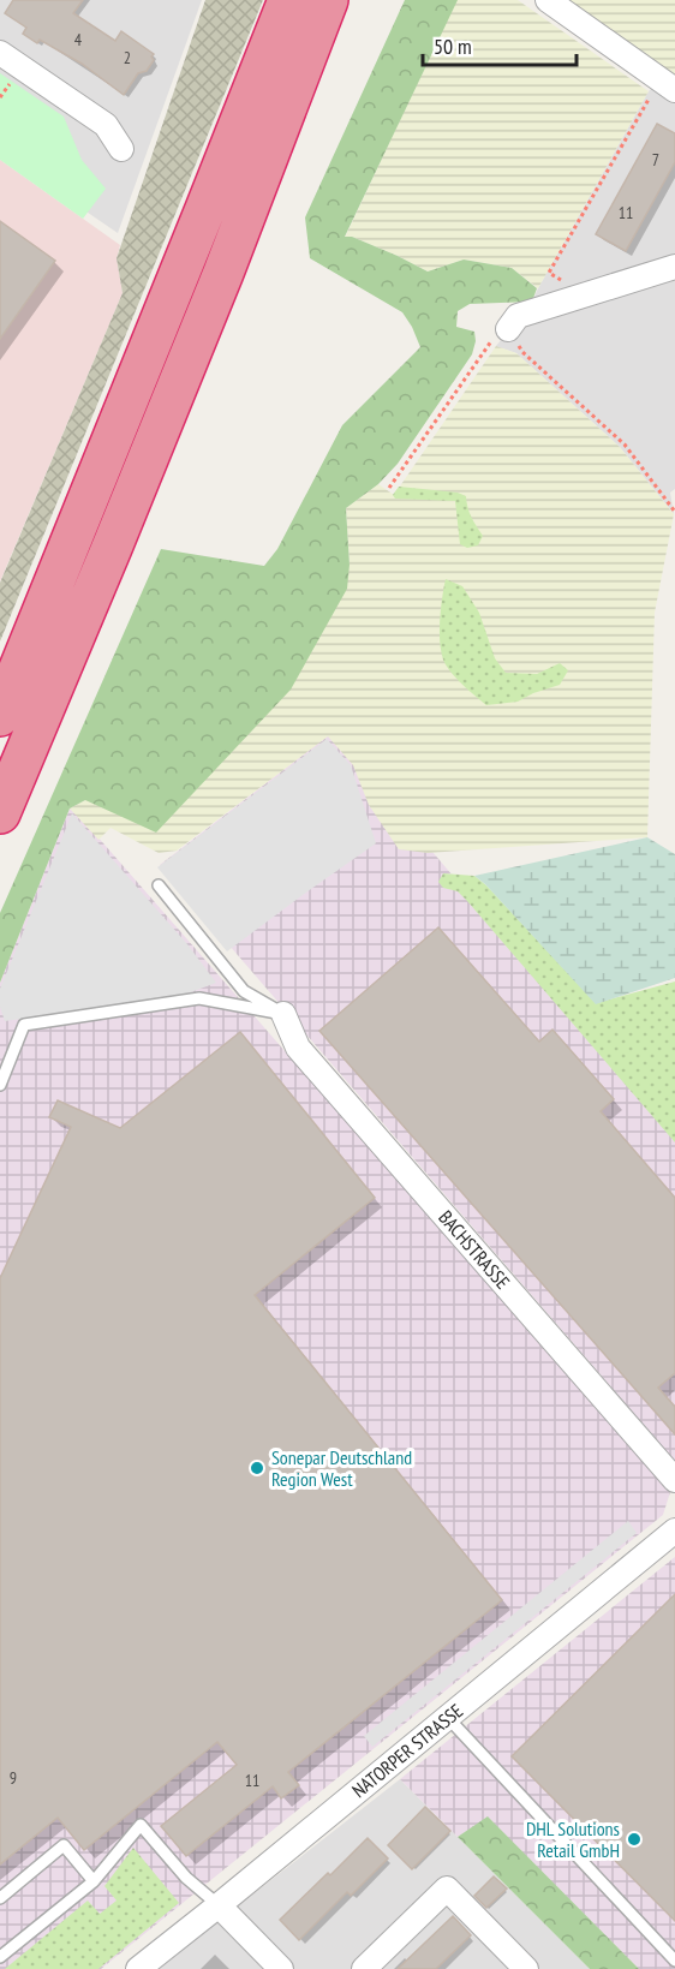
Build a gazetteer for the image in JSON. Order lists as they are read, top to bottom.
{
  "streets": {
    "street": ["BACHSTRASSE", "NATORPER STRASSE"]
  },
  "places": ["Sonepar Deutschland Region West", "DHL Solutions Retail GmbH"],
  "house_numbers": [
    "4",
    "2",
    "7",
    "11",
    "9",
    "11"
  ],
  "scale_bar": "50 m"
}
